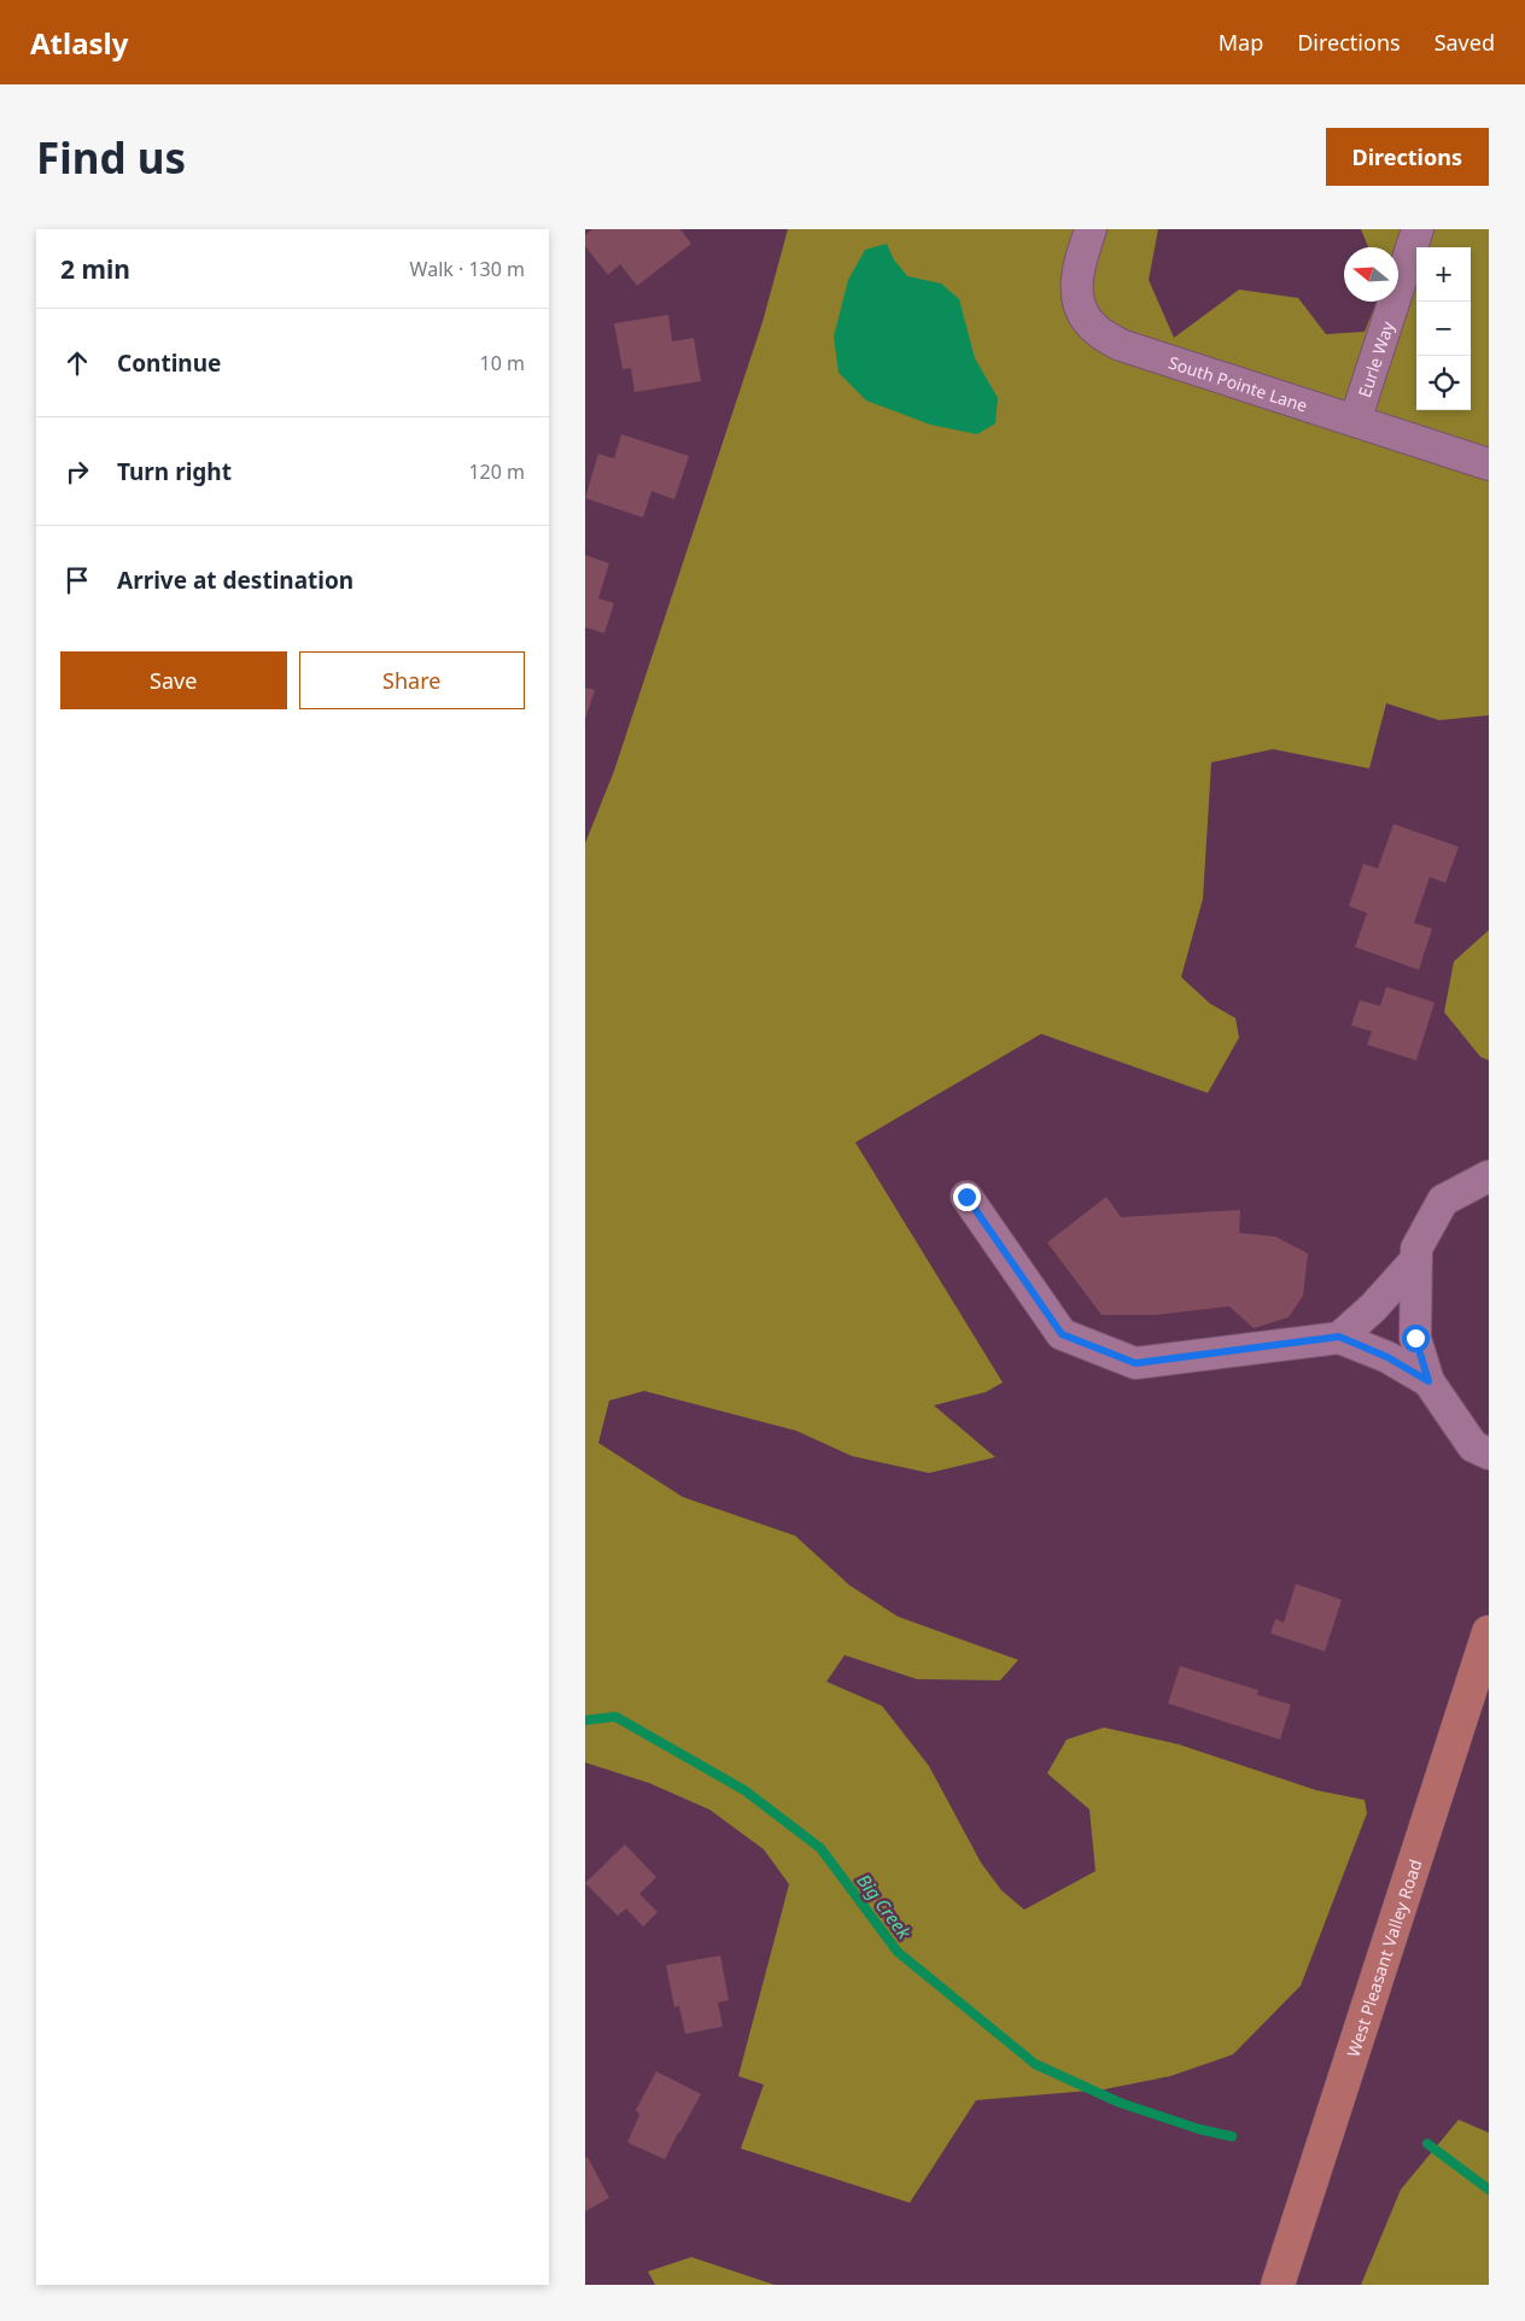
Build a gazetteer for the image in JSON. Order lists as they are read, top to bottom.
{
  "streets": {
    "main road": ["West Pleasant Valley Road"],
    "street": ["Eurle Way", "South Pointe Lane"]
  },
  "crossings": [
    ["Eurle Way", "South Pointe Lane"]
  ],
  "water": ["Big Creek"],
  "north": "left",
  "page": {
    "header": "Atlasly",
    "nav": ["Map", "Directions", "Saved"],
    "buttons": [
      "Directions",
      ["Save", "Share"]
    ],
    "title": "Find us",
    "heading": ["2 min", "Walk · 130 m"],
    "map_buttons": ["+", "−"],
    "list": [
      ["Continue", "10 m"],
      ["Turn right", "120 m"],
      "Arrive at destination"
    ]
  }
}
